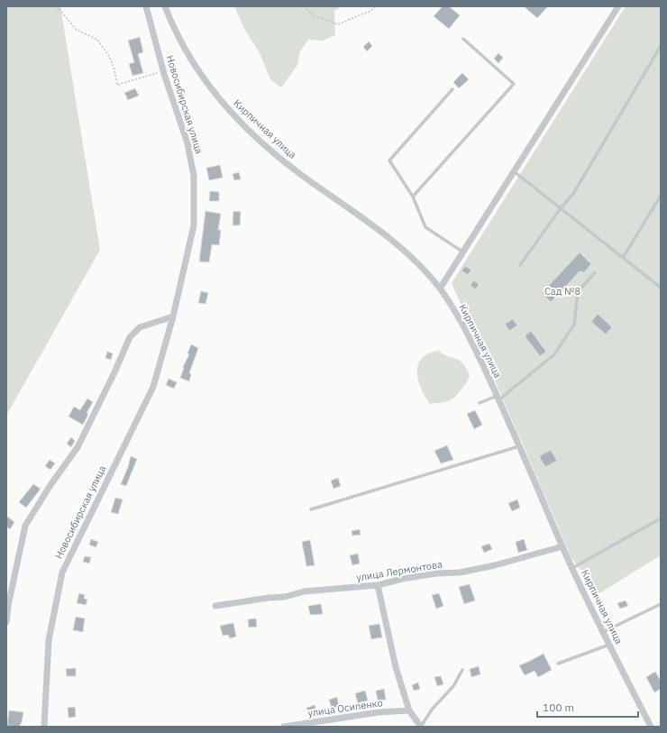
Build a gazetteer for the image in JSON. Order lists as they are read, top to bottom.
{
  "streets": {
    "street": [
      "Новосибирская улица",
      "Кирпичная улица",
      "улица Лермонтова",
      "улица Осипенко"
    ]
  },
  "crossings": [
    ["Кирпичная улица", "улица Лермонтова"]
  ],
  "parks": ["Сад №8"],
  "scale_bar": "100 m"
}
